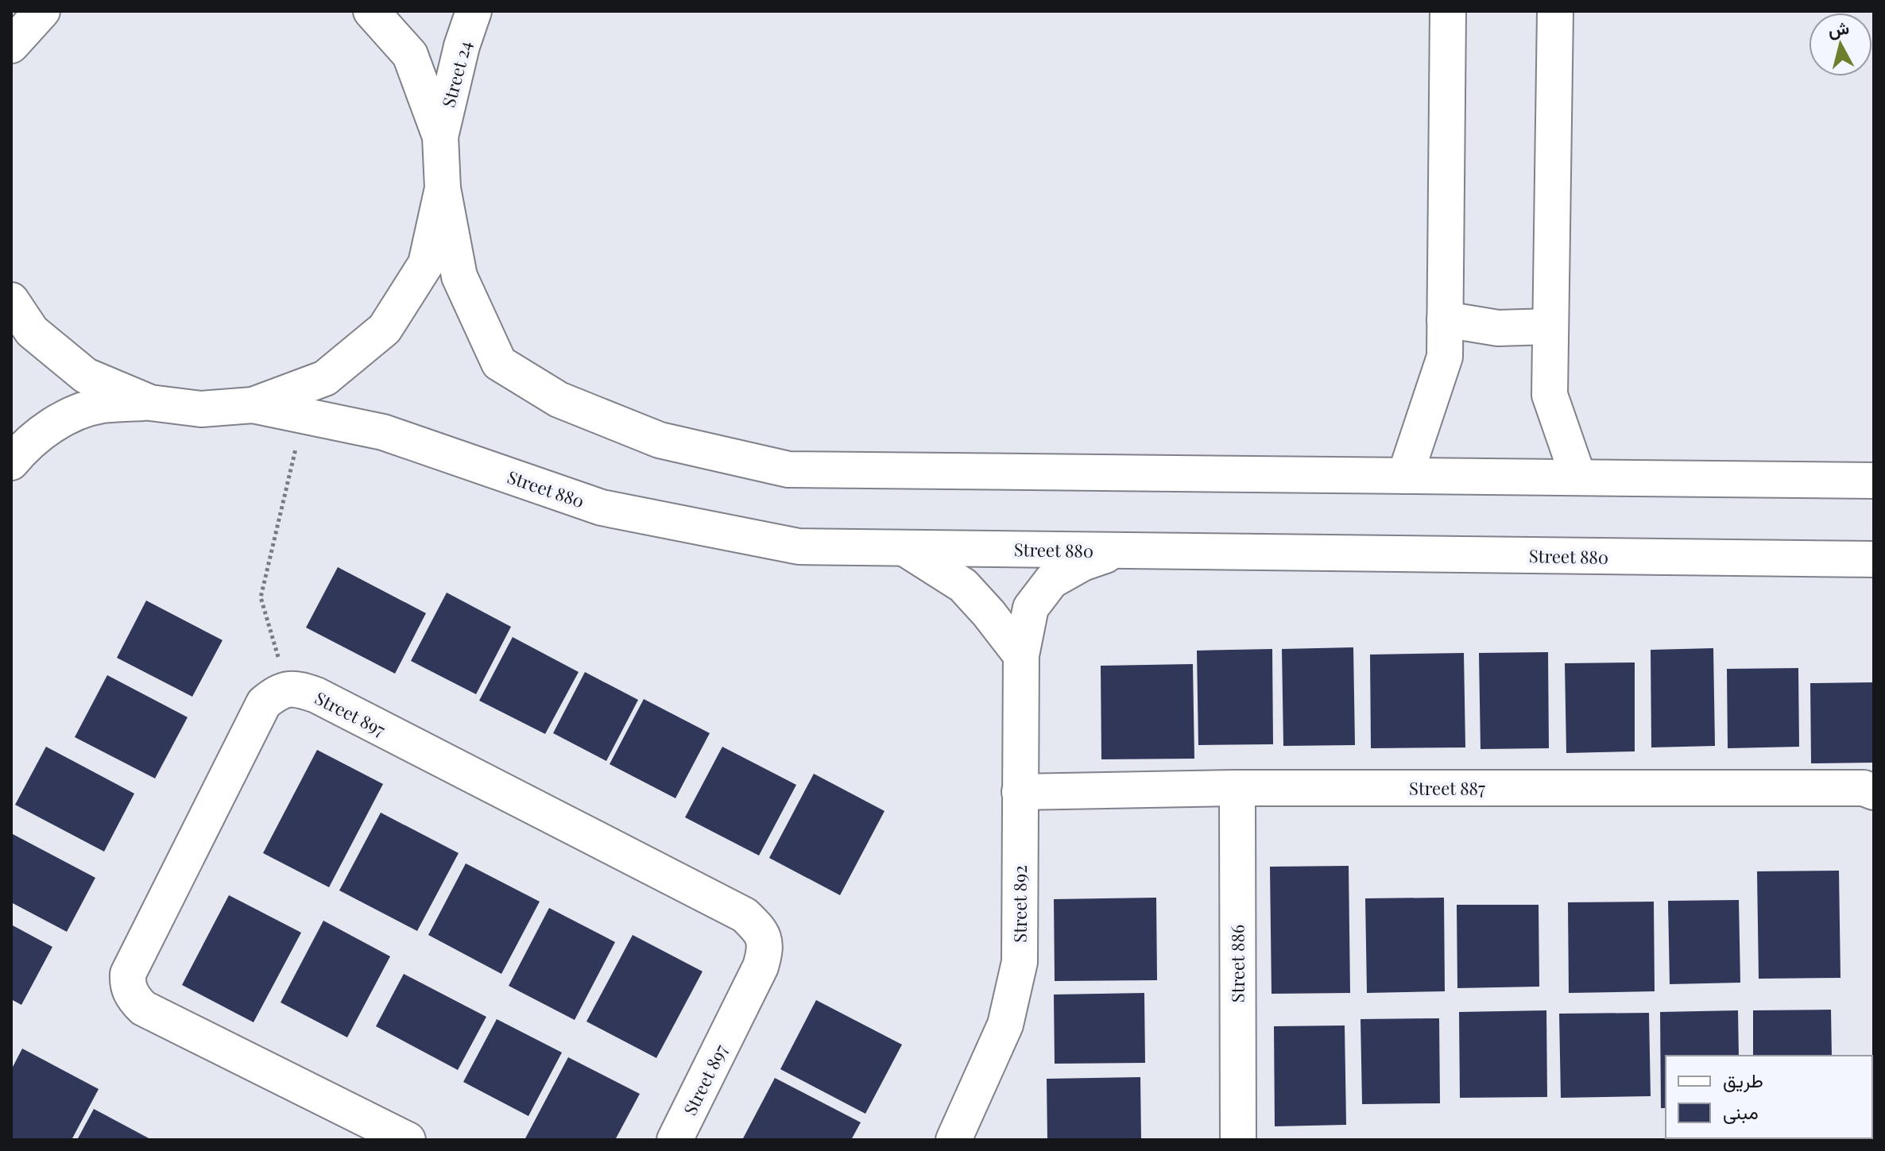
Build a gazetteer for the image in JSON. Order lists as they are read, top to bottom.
{
  "streets": {
    "street": [
      "Street 24",
      "Street 880",
      "Street 897",
      "Street 887",
      "Street 892",
      "Street 886"
    ]
  },
  "crossings": [
    ["Street 880", "Street 892"],
    ["Street 887", "Street 892"],
    ["Street 887", "Street 886"]
  ],
  "legend": ["طريق", "مبنى"],
  "north": "top"
}
